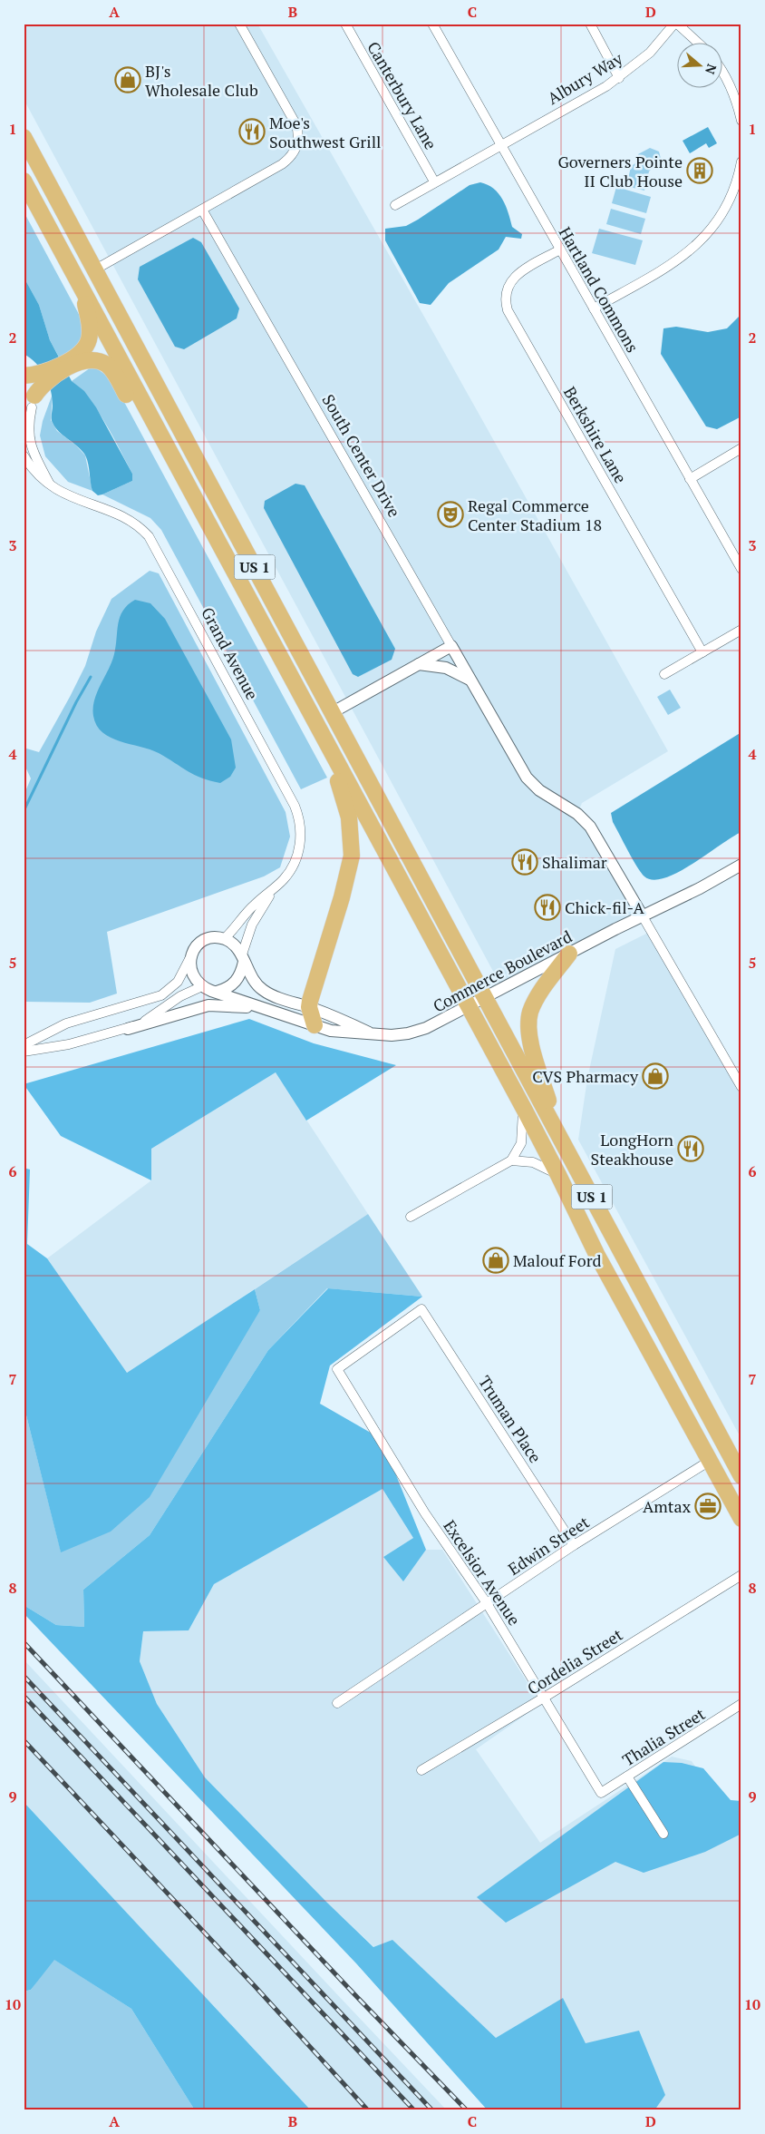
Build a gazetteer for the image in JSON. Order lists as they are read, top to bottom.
{
  "streets": {
    "highway": ["US 1"],
    "street": [
      "Albury Way",
      "Canterbury Lane",
      "Hartland Commons",
      "Berkshire Lane",
      "South Center Drive",
      "Grand Avenue",
      "Commerce Boulevard",
      "Truman Place",
      "Edwin Street",
      "Excelsior Avenue",
      "Cordelia Street",
      "Thalia Street"
    ]
  },
  "crossings": [
    ["Albury Way", "Canterbury Lane"],
    ["Albury Way", "Hartland Commons"],
    ["Hartland Commons", "Berkshire Lane"],
    ["South Center Drive", "Commerce Boulevard"],
    ["US 1", "Commerce Boulevard"],
    ["US 1", "Edwin Street"],
    ["Grand Avenue", "Commerce Boulevard"],
    ["Truman Place", "Edwin Street"],
    ["Truman Place", "Excelsior Avenue"],
    ["Edwin Street", "Excelsior Avenue"],
    ["Excelsior Avenue", "Cordelia Street"],
    ["Excelsior Avenue", "Thalia Street"]
  ],
  "places": {
    "shop": ["BJ's Wholesale Club", "CVS Pharmacy", "Malouf Ford"],
    "restaurant": [
      "Moe's Southwest Grill",
      "Shalimar",
      "Chick-fil-A",
      "LongHorn Steakhouse"
    ],
    "building": ["Governers Pointe II Club House"],
    "theatre": ["Regal Commerce Center Stadium 18"],
    "office": ["Amtax"]
  },
  "north": "right",
  "grid": {
    "columns": [
      "A",
      "B",
      "C",
      "D"
    ],
    "rows": [
      "1",
      "2",
      "3",
      "4",
      "5",
      "6",
      "7",
      "8",
      "9",
      "10"
    ]
  }
}
